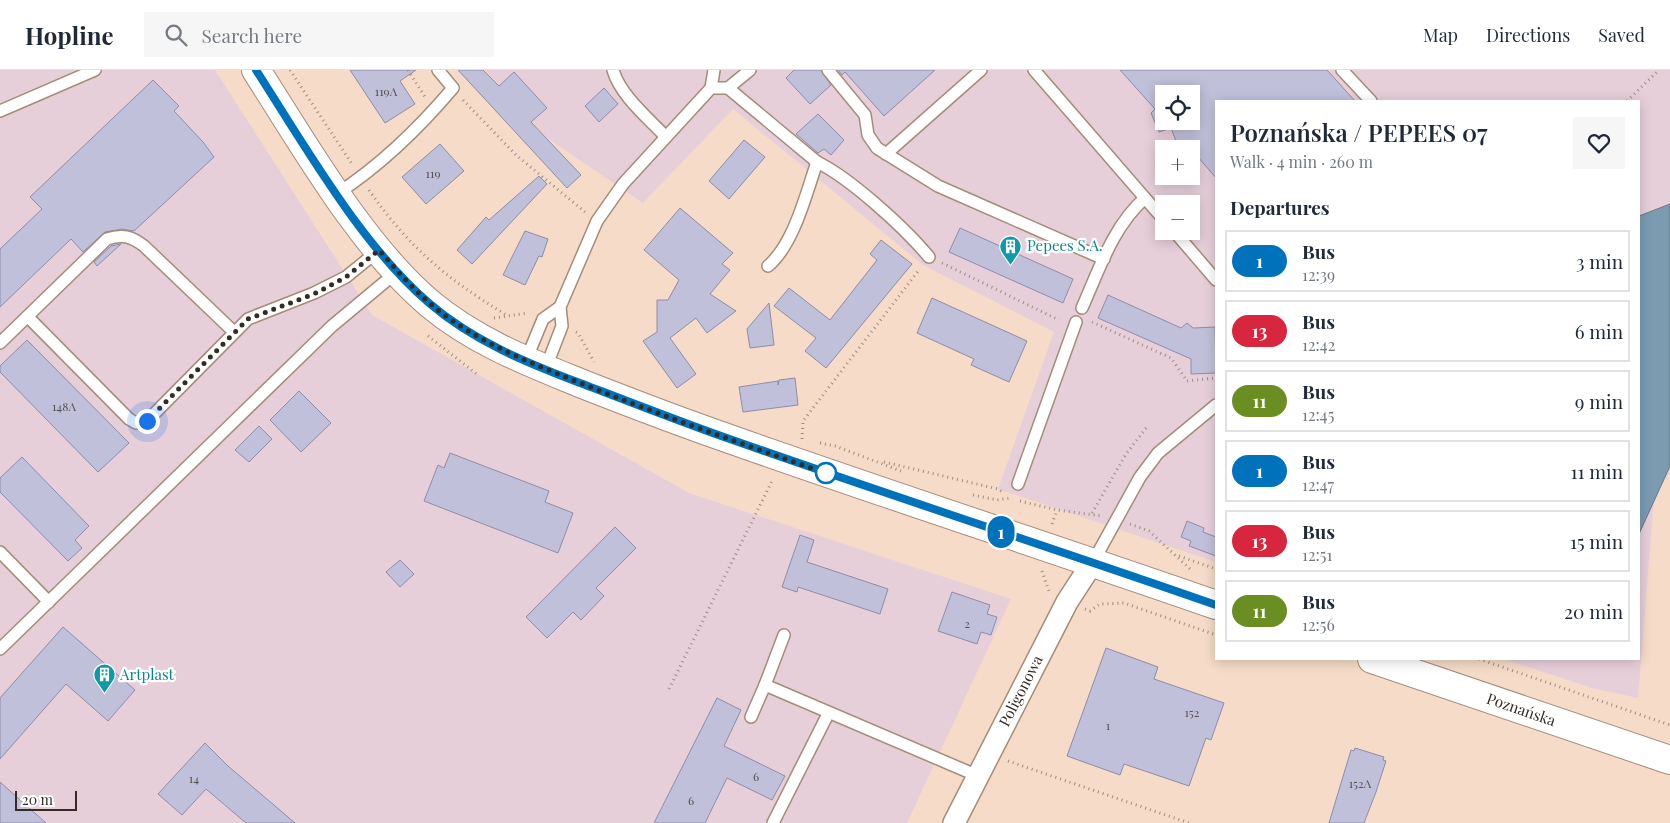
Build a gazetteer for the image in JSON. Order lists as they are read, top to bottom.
{
  "streets": {
    "main road": ["Poznańska"],
    "street": ["Poligonowa"]
  },
  "places": {
    "building": ["Pepees S.A.", "Artplast"]
  },
  "lines": ["bus line 1"],
  "house_numbers": [
    "119A",
    "119",
    "148A",
    "2",
    "152",
    "1",
    "6",
    "14",
    "152A",
    "6"
  ],
  "scale_bar": "20 m",
  "page": {
    "header": "Hopline",
    "search": "Search here",
    "nav": ["Map", "Directions", "Saved"],
    "on_map": "1",
    "map_buttons": ["+", "−"],
    "heading": [
      ["Poznańska / PEPEES 07", "Walk · 4 min · 260 m"],
      "Departures"
    ],
    "list": [
      {
        "mark": "1",
        "name": "Bus",
        "note": "12:39",
        "value": "3 min"
      },
      {
        "mark": "13",
        "name": "Bus",
        "note": "12:42",
        "value": "6 min"
      },
      {
        "mark": "11",
        "name": "Bus",
        "note": "12:45",
        "value": "9 min"
      },
      {
        "mark": "1",
        "name": "Bus",
        "note": "12:47",
        "value": "11 min"
      },
      {
        "mark": "13",
        "name": "Bus",
        "note": "12:51",
        "value": "15 min"
      },
      {
        "mark": "11",
        "name": "Bus",
        "note": "12:56",
        "value": "20 min"
      }
    ],
    "scale": "20 m"
  }
}
